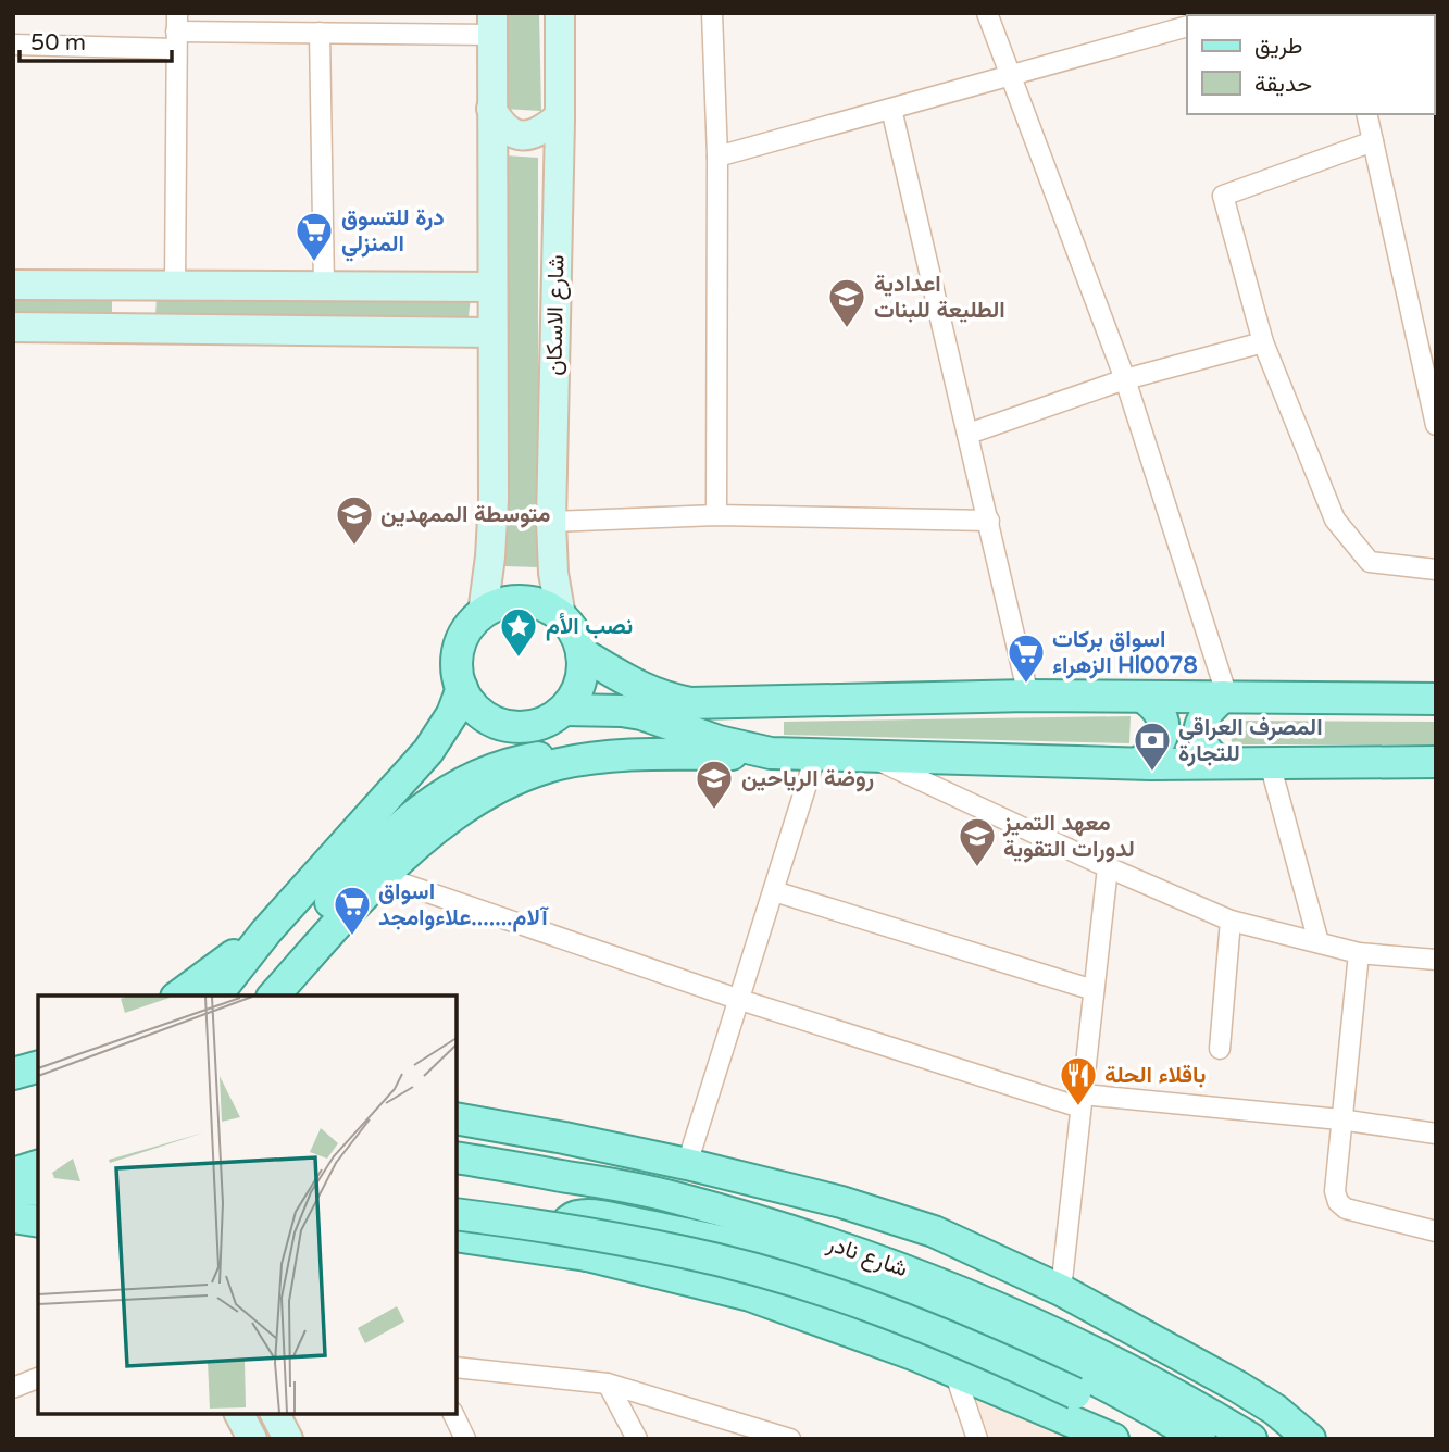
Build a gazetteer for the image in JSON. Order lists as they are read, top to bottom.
{
  "streets": {
    "main road": ["شارع الاسكان", "شارع نادر"]
  },
  "places": {
    "supermarket": ["درة للتسوق المنزلي", "اسواق بركات الزهراء Hl0078", "اسواق آلام.......علاءوامجد"],
    "school or university": [
      "اعدادية الطليعة للبنات",
      "متوسطة الممهدين",
      "روضة الرياحين",
      "معهد التميز لدورات التقوية"
    ],
    "place": ["نصب الأم"],
    "bank": ["المصرف العراقي للتجارة"],
    "restaurant": ["باقلاء الحلة"]
  },
  "legend": ["طريق", "حديقة"],
  "scale_bar": "50 m"
}
